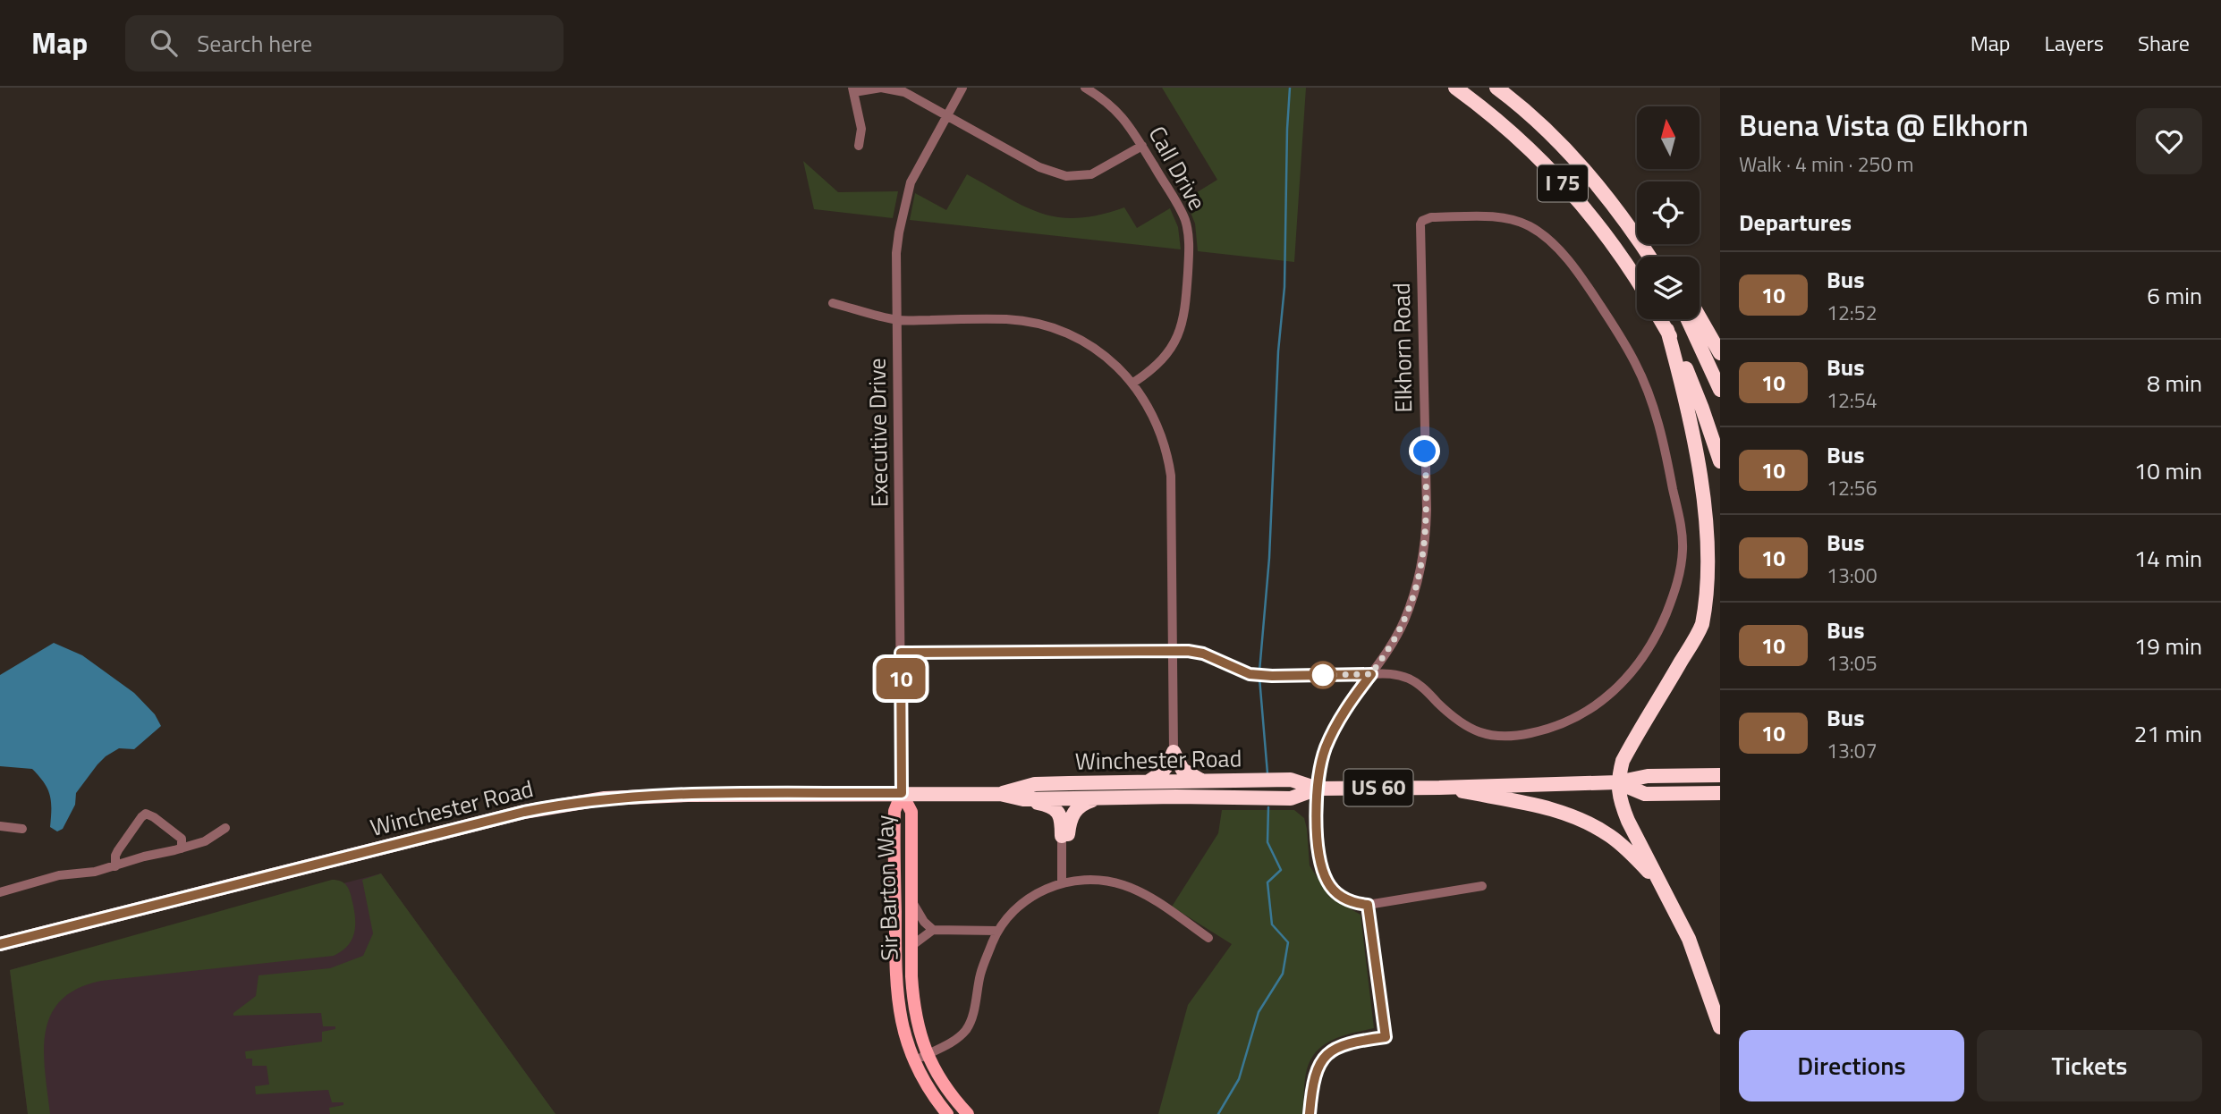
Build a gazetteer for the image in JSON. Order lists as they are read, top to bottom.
{
  "streets": {
    "highway": ["I 75", "Winchester Road", "US 60"],
    "main road": ["Sir Barton Way"],
    "street": ["Call Drive", "Elkhorn Road", "Executive Drive"]
  },
  "crossings": [
    ["Elkhorn Road", "Winchester Road"],
    ["Executive Drive", "Winchester Road"],
    ["Executive Drive", "Sir Barton Way"],
    ["Winchester Road", "Sir Barton Way"]
  ],
  "lines": ["bus line 10"],
  "north": "top",
  "page": {
    "header": "Map",
    "search": "Search here",
    "nav": ["Map", "Layers", "Share"],
    "on_map": "10",
    "heading": [
      ["Buena Vista @ Elkhorn", "Walk · 4 min · 250 m"],
      "Departures"
    ],
    "list": [
      {
        "mark": "10",
        "name": "Bus",
        "note": "12:52",
        "value": "6 min"
      },
      {
        "mark": "10",
        "name": "Bus",
        "note": "12:54",
        "value": "8 min"
      },
      {
        "mark": "10",
        "name": "Bus",
        "note": "12:56",
        "value": "10 min"
      },
      {
        "mark": "10",
        "name": "Bus",
        "note": "13:00",
        "value": "14 min"
      },
      {
        "mark": "10",
        "name": "Bus",
        "note": "13:05",
        "value": "19 min"
      },
      {
        "mark": "10",
        "name": "Bus",
        "note": "13:07",
        "value": "21 min"
      }
    ],
    "buttons": ["Directions", "Tickets"]
  }
}
